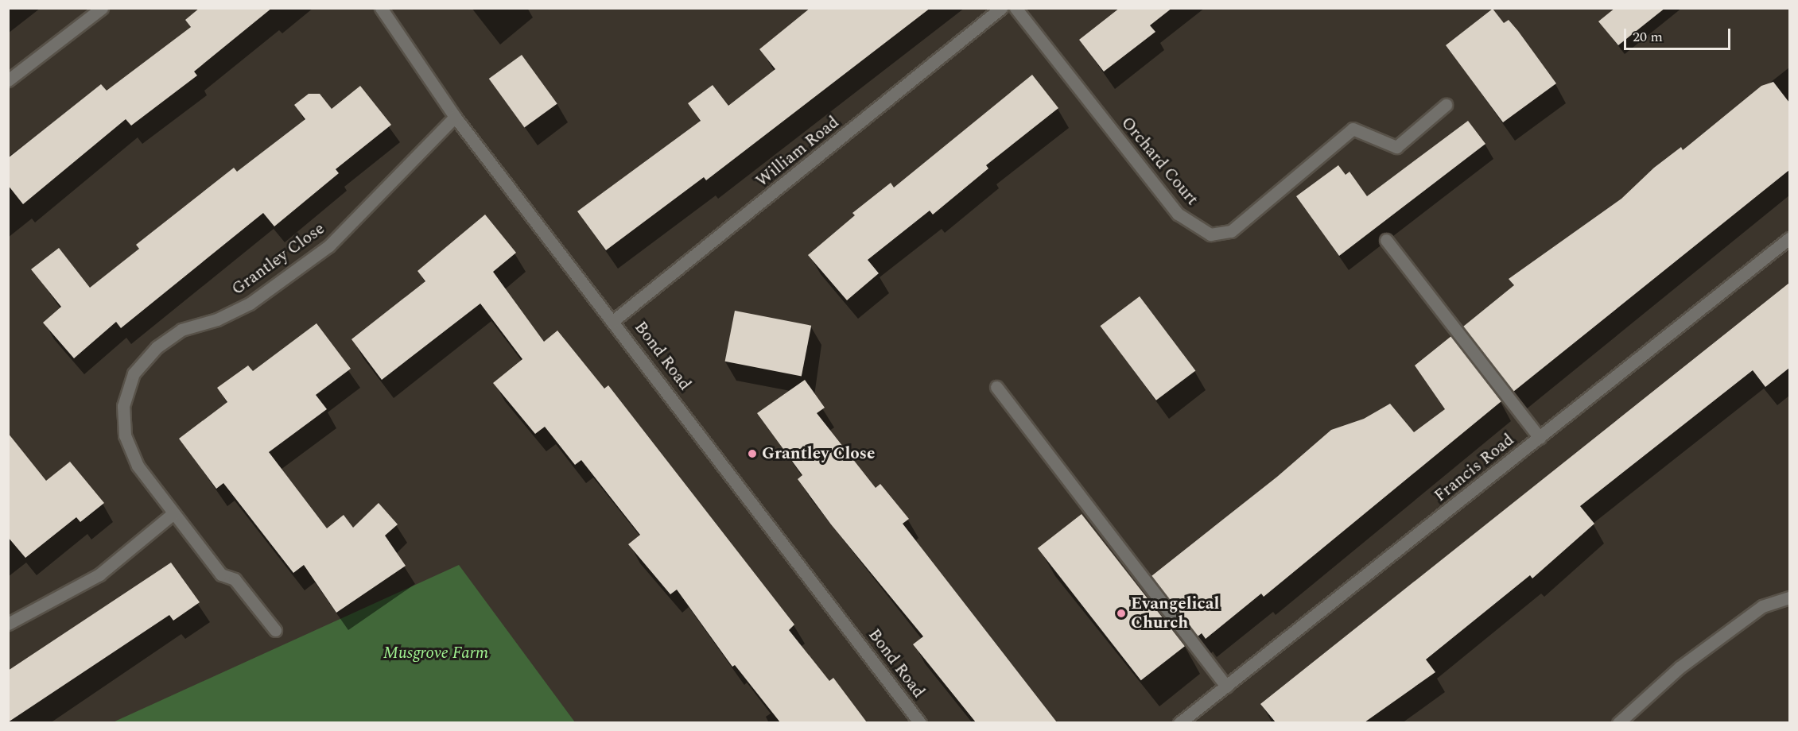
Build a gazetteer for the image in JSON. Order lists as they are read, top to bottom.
{
  "streets": {
    "street": [
      "William Road",
      "Orchard Court",
      "Grantley Close",
      "Bond Road",
      "Francis Road"
    ]
  },
  "crossings": [
    ["William Road", "Bond Road"],
    ["Grantley Close", "Bond Road"]
  ],
  "parks": ["Musgrove Farm"],
  "places": ["Grantley Close", "Evangelical Church"],
  "scale_bar": "20 m"
}
